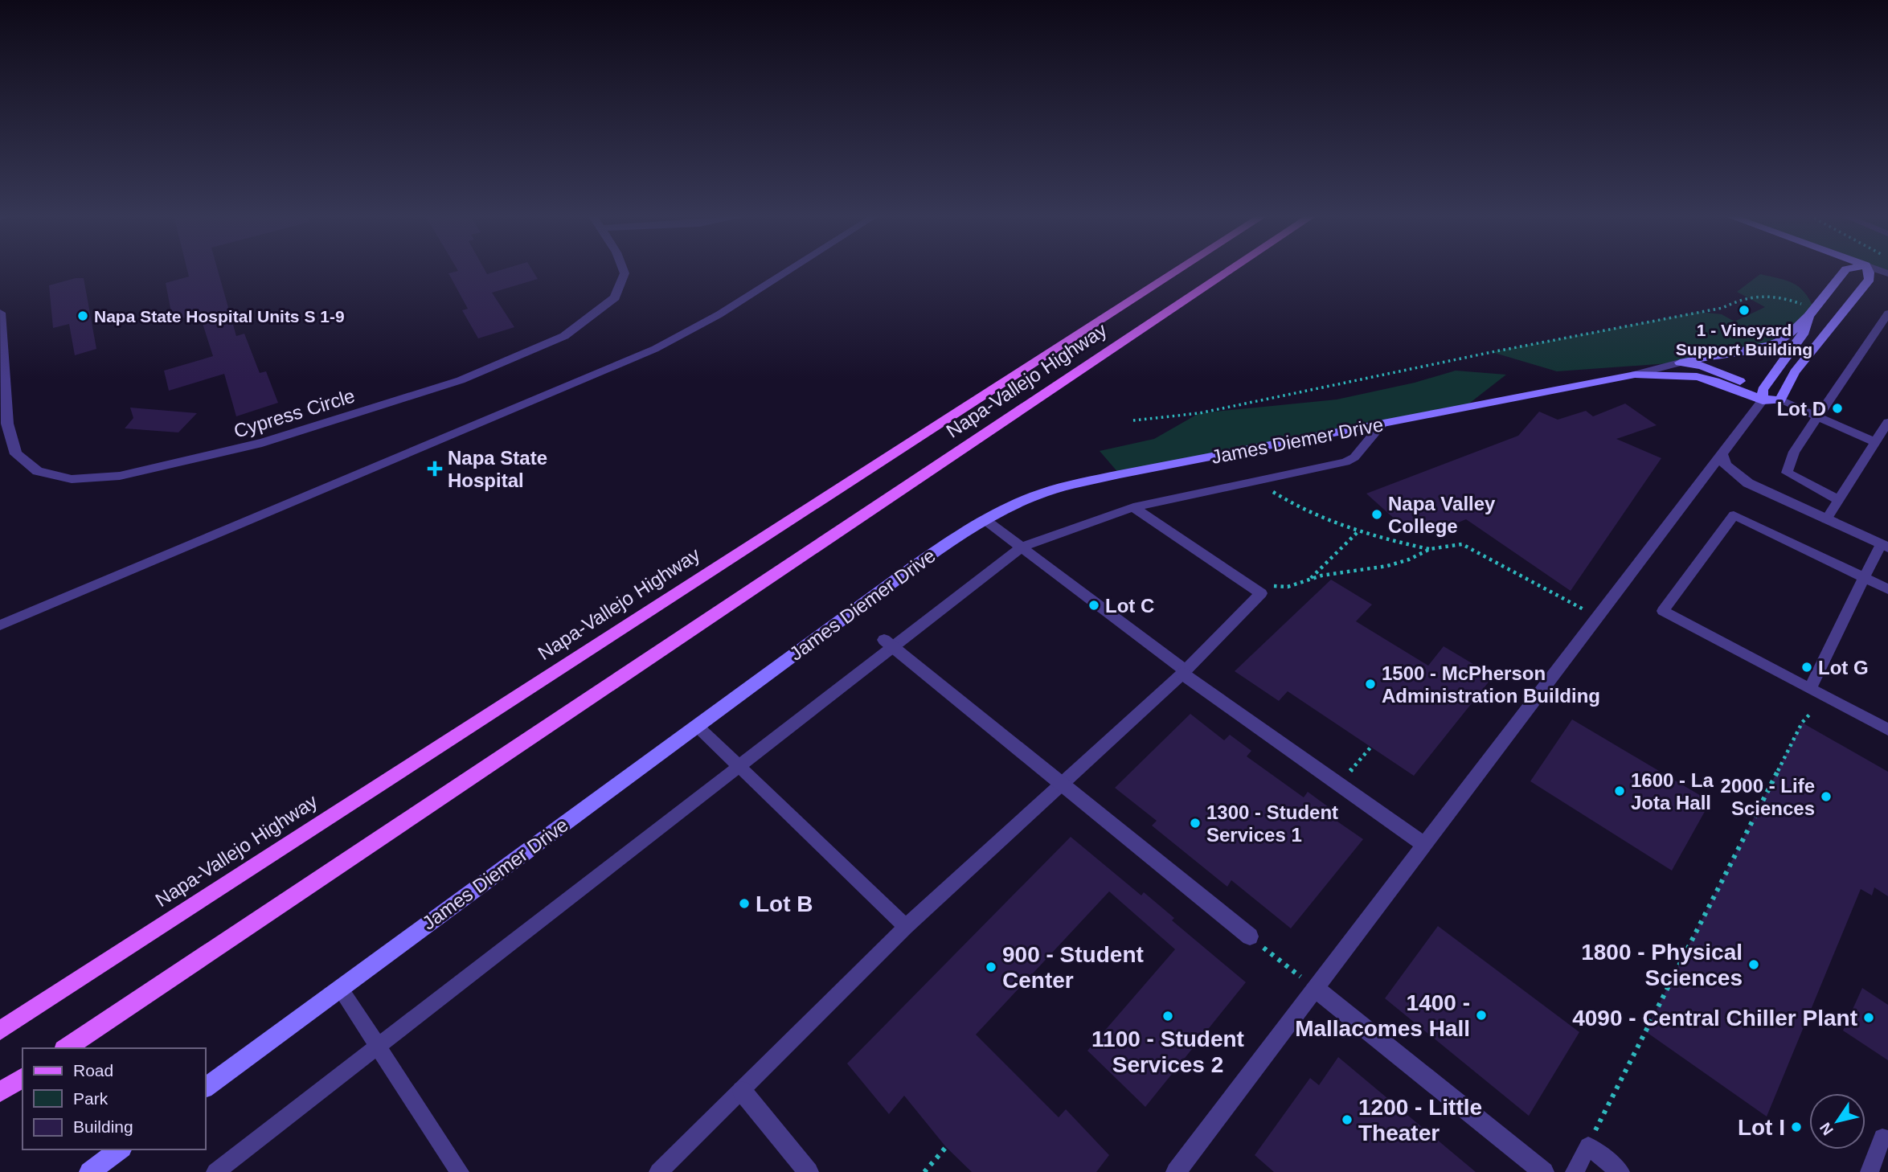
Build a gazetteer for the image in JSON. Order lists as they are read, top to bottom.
{
  "streets": {
    "main road": ["Napa-Vallejo Highway"],
    "street": ["Cypress Circle", "James Diemer Drive"]
  },
  "places": {
    "other": [
      "1 - Vineyard Support Building",
      "Napa State Hospital Units S 1-9",
      "Lot D",
      "Napa Valley College",
      "Lot C",
      "Lot G",
      "1500 - McPherson Administration Building",
      "1600 - La Jota Hall",
      "2000 - Life Sciences",
      "1300 - Student Services 1",
      "Lot B",
      "1800 - Physical Sciences",
      "900 - Student Center",
      "1400 - Mallacomes Hall",
      "1100 - Student Services 2",
      "4090 - Central Chiller Plant",
      "1200 - Little Theater",
      "Lot I"
    ],
    "health": ["Napa State Hospital"]
  },
  "legend": ["Road", "Park", "Building"],
  "north": "bottom left"
}
